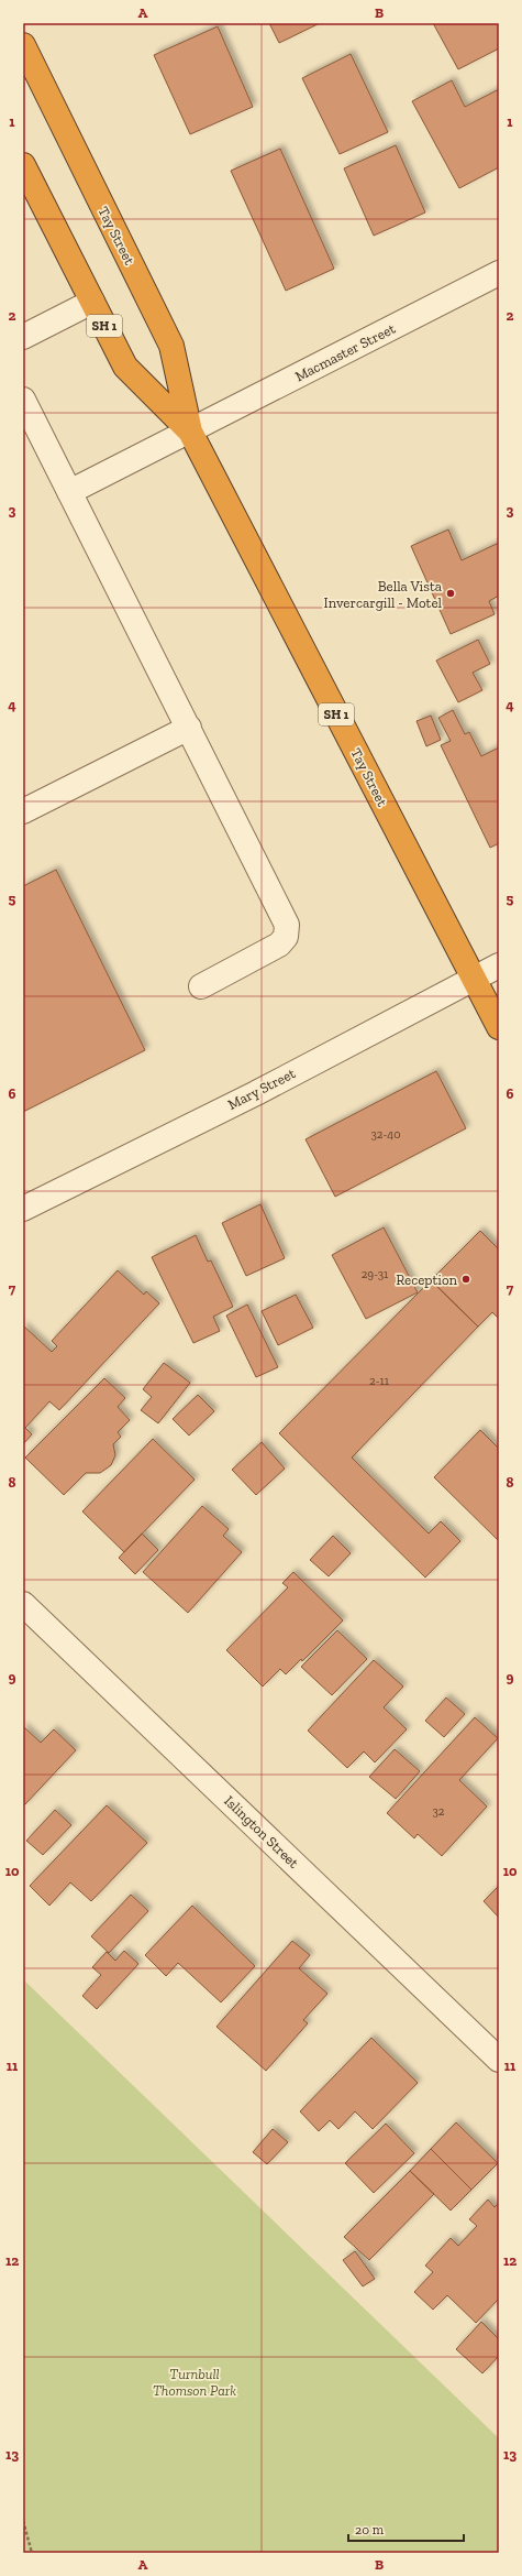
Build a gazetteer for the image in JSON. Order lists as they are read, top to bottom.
{
  "streets": {
    "highway": ["Tay Street", "SH 1"],
    "street": ["Macmaster Street", "Mary Street", "Islington Street"]
  },
  "crossings": [
    ["Tay Street", "Macmaster Street"],
    ["Tay Street", "Mary Street"]
  ],
  "parks": ["Turnbull Thomson Park"],
  "places": ["Bella Vista Invercargill - Motel", "Reception"],
  "house_numbers": [
    "32-40",
    "29-31",
    "2-11",
    "32"
  ],
  "scale_bar": "20 m",
  "grid": {
    "columns": ["A", "B"],
    "rows": [
      "1",
      "2",
      "3",
      "4",
      "5",
      "6",
      "7",
      "8",
      "9",
      "10",
      "11",
      "12",
      "13"
    ]
  }
}
